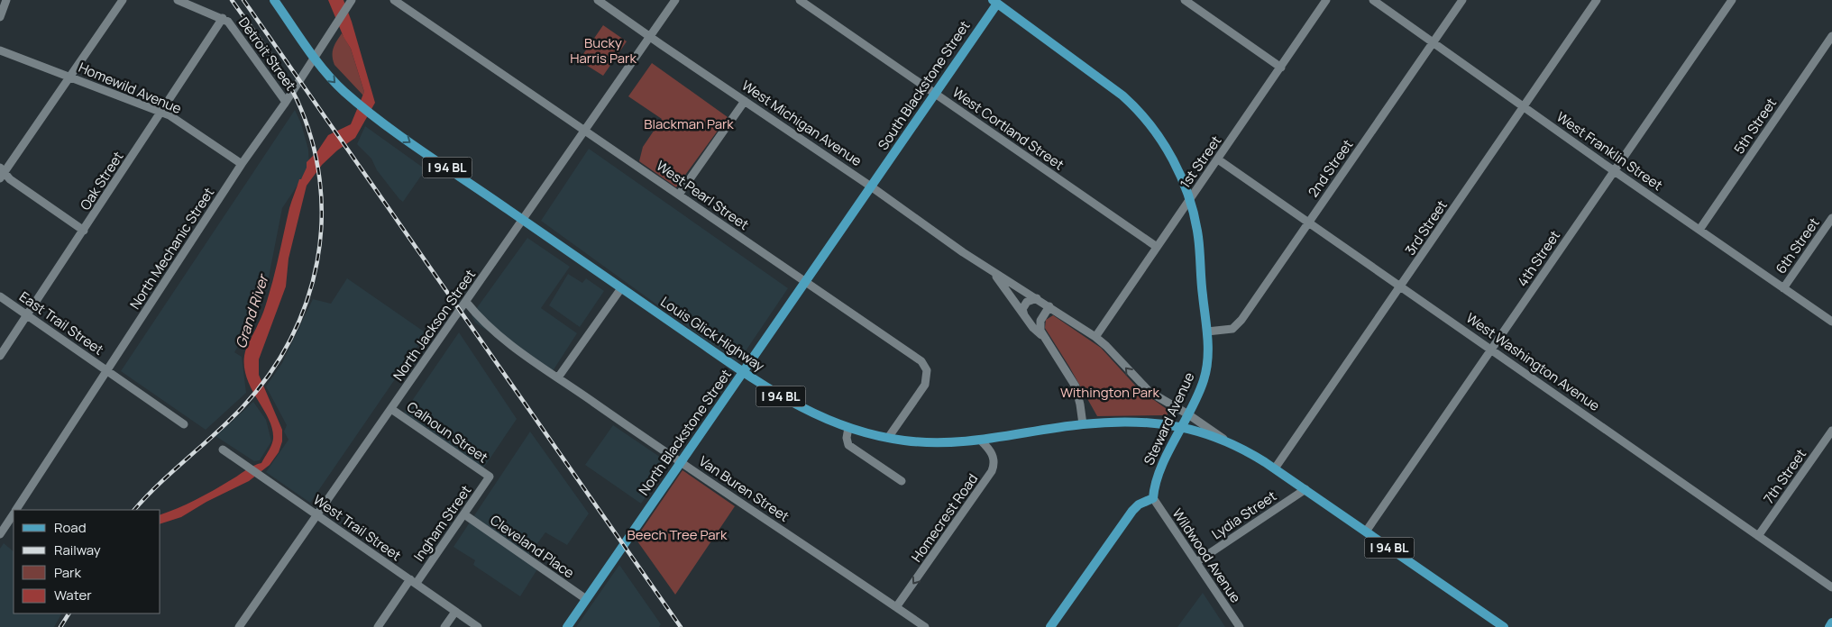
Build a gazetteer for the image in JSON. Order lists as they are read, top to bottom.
{
  "streets": {
    "main road": [
      "South Blackstone Street",
      "I 94 BL",
      "Louis Glick Highway",
      "Steward Avenue",
      "North Blackstone Street"
    ],
    "street": [
      "Detroit Street",
      "Homewild Avenue",
      "West Michigan Avenue",
      "5th Street",
      "West Cortland Street",
      "West Franklin Street",
      "1st Street",
      "2nd Street",
      "Oak Street",
      "West Pearl Street",
      "3rd Street",
      "6th Street",
      "North Mechanic Street",
      "4th Street",
      "East Trail Street",
      "North Jackson Street",
      "West Washington Avenue",
      "Calhoun Street",
      "7th Street",
      "Van Buren Street",
      "Lydia Street",
      "Homecrest Road",
      "Ingham Street",
      "West Trail Street",
      "Cleveland Place",
      "Wildwood Avenue"
    ]
  },
  "crossings": [
    ["Detroit Street", "Oak Street"],
    ["Detroit Street", "North Mechanic Street"],
    ["South Blackstone Street", "West Michigan Avenue"],
    ["South Blackstone Street", "West Cortland Street"],
    ["South Blackstone Street", "Steward Avenue"],
    ["South Blackstone Street", "North Blackstone Street"],
    ["Homewild Avenue", "Oak Street"],
    ["Homewild Avenue", "North Mechanic Street"],
    ["West Michigan Avenue", "1st Street"],
    ["West Michigan Avenue", "North Jackson Street"],
    ["West Michigan Avenue", "Louis Glick Highway"],
    ["West Michigan Avenue", "Steward Avenue"],
    ["West Michigan Avenue", "North Blackstone Street"],
    ["5th Street", "West Franklin Street"],
    ["West Cortland Street", "1st Street"],
    ["West Franklin Street", "2nd Street"],
    ["West Franklin Street", "3rd Street"],
    ["West Franklin Street", "6th Street"],
    ["West Franklin Street", "4th Street"],
    ["1st Street", "West Washington Avenue"],
    ["1st Street", "Steward Avenue"],
    ["I 94 BL", "3rd Street"],
    ["I 94 BL", "North Mechanic Street"],
    ["I 94 BL", "4th Street"],
    ["I 94 BL", "Louis Glick Highway"],
    ["I 94 BL", "Lydia Street"],
    ["2nd Street", "West Washington Avenue"],
    ["2nd Street", "Steward Avenue"],
    ["Oak Street", "East Trail Street"],
    ["West Pearl Street", "North Jackson Street"],
    ["West Pearl Street", "Louis Glick Highway"],
    ["West Pearl Street", "North Blackstone Street"],
    ["3rd Street", "Louis Glick Highway"],
    ["3rd Street", "West Washington Avenue"],
    ["North Mechanic Street", "East Trail Street"],
    ["North Mechanic Street", "Louis Glick Highway"],
    ["4th Street", "West Washington Avenue"],
    ["North Jackson Street", "Louis Glick Highway"],
    ["North Jackson Street", "Calhoun Street"],
    ["North Jackson Street", "Van Buren Street"],
    ["North Jackson Street", "West Trail Street"],
    ["Louis Glick Highway", "Steward Avenue"],
    ["Louis Glick Highway", "North Blackstone Street"],
    ["Louis Glick Highway", "Homecrest Road"],
    ["West Washington Avenue", "7th Street"],
    ["Steward Avenue", "Wildwood Avenue"],
    ["Calhoun Street", "Ingham Street"],
    ["North Blackstone Street", "Van Buren Street"],
    ["North Blackstone Street", "Cleveland Place"],
    ["Van Buren Street", "Homecrest Road"],
    ["Lydia Street", "Wildwood Avenue"],
    ["Ingham Street", "West Trail Street"],
    ["Ingham Street", "Cleveland Place"]
  ],
  "one_way": ["Homecrest Road"],
  "water": ["Grand River"],
  "parks": [
    "Bucky Harris Park",
    "Blackman Park",
    "Withington Park",
    "Beech Tree Park"
  ],
  "legend": [
    "Road",
    "Railway",
    "Park",
    "Water"
  ]
}
